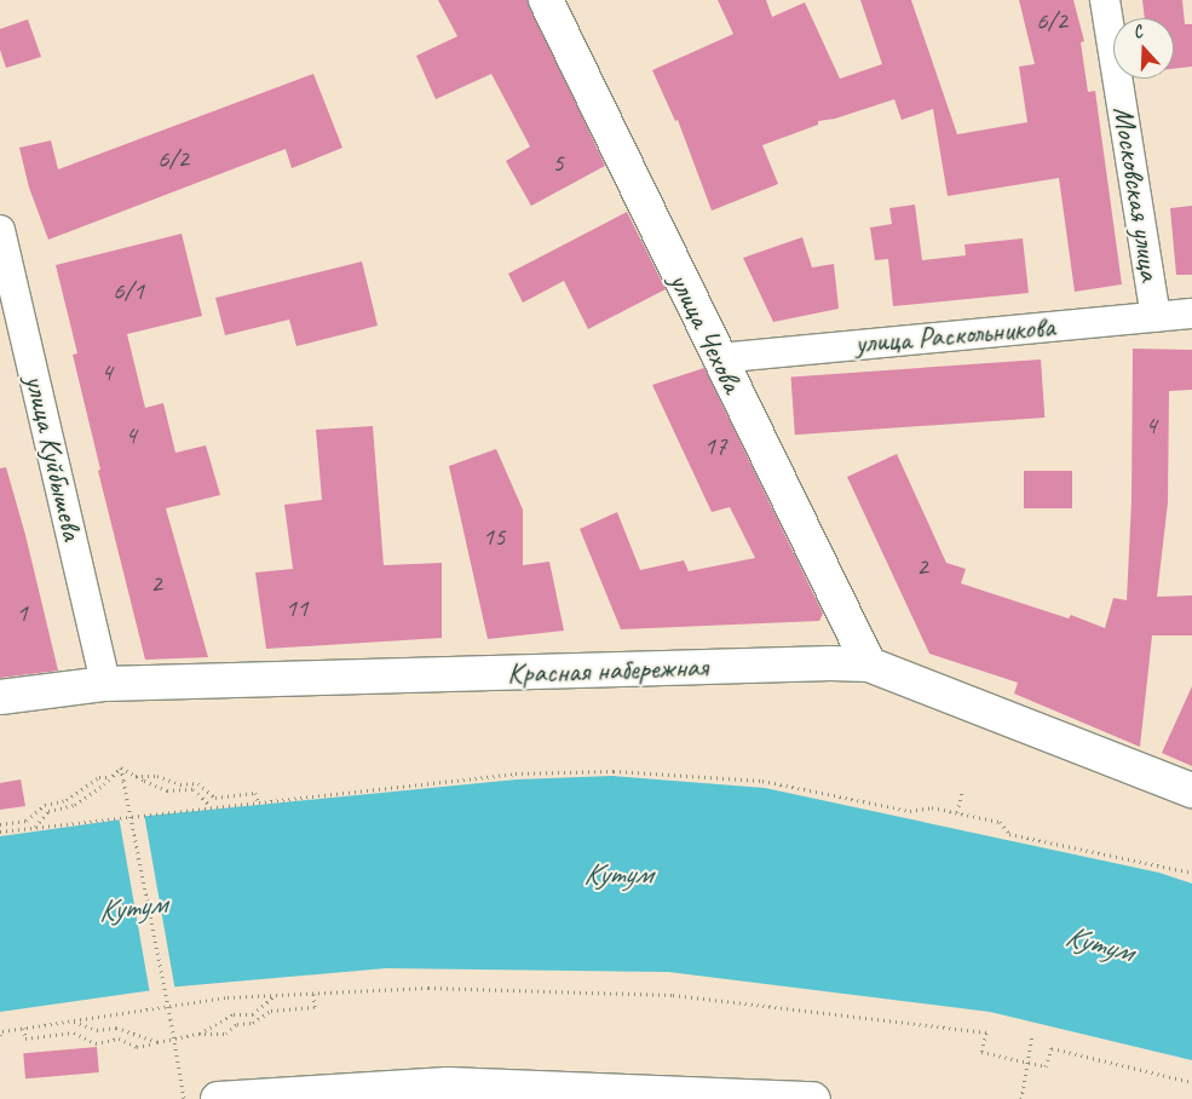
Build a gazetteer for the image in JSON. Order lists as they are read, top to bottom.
{
  "streets": {
    "street": [
      "Московская улица",
      "улица Чехова",
      "улица Раскольникова",
      "улица Куйбышева",
      "Красная набережная"
    ]
  },
  "crossings": [
    ["Московская улица", "улица Раскольникова"],
    ["улица Чехова", "улица Раскольникова"],
    ["улица Чехова", "Красная набережная"],
    ["улица Куйбышева", "Красная набережная"]
  ],
  "water": ["Кутум"],
  "house_numbers": [
    "6/2",
    "6/2",
    "5",
    "6/1",
    "4",
    "4",
    "4",
    "17",
    "15",
    "2",
    "2",
    "11",
    "1"
  ],
  "north": "top"
}
